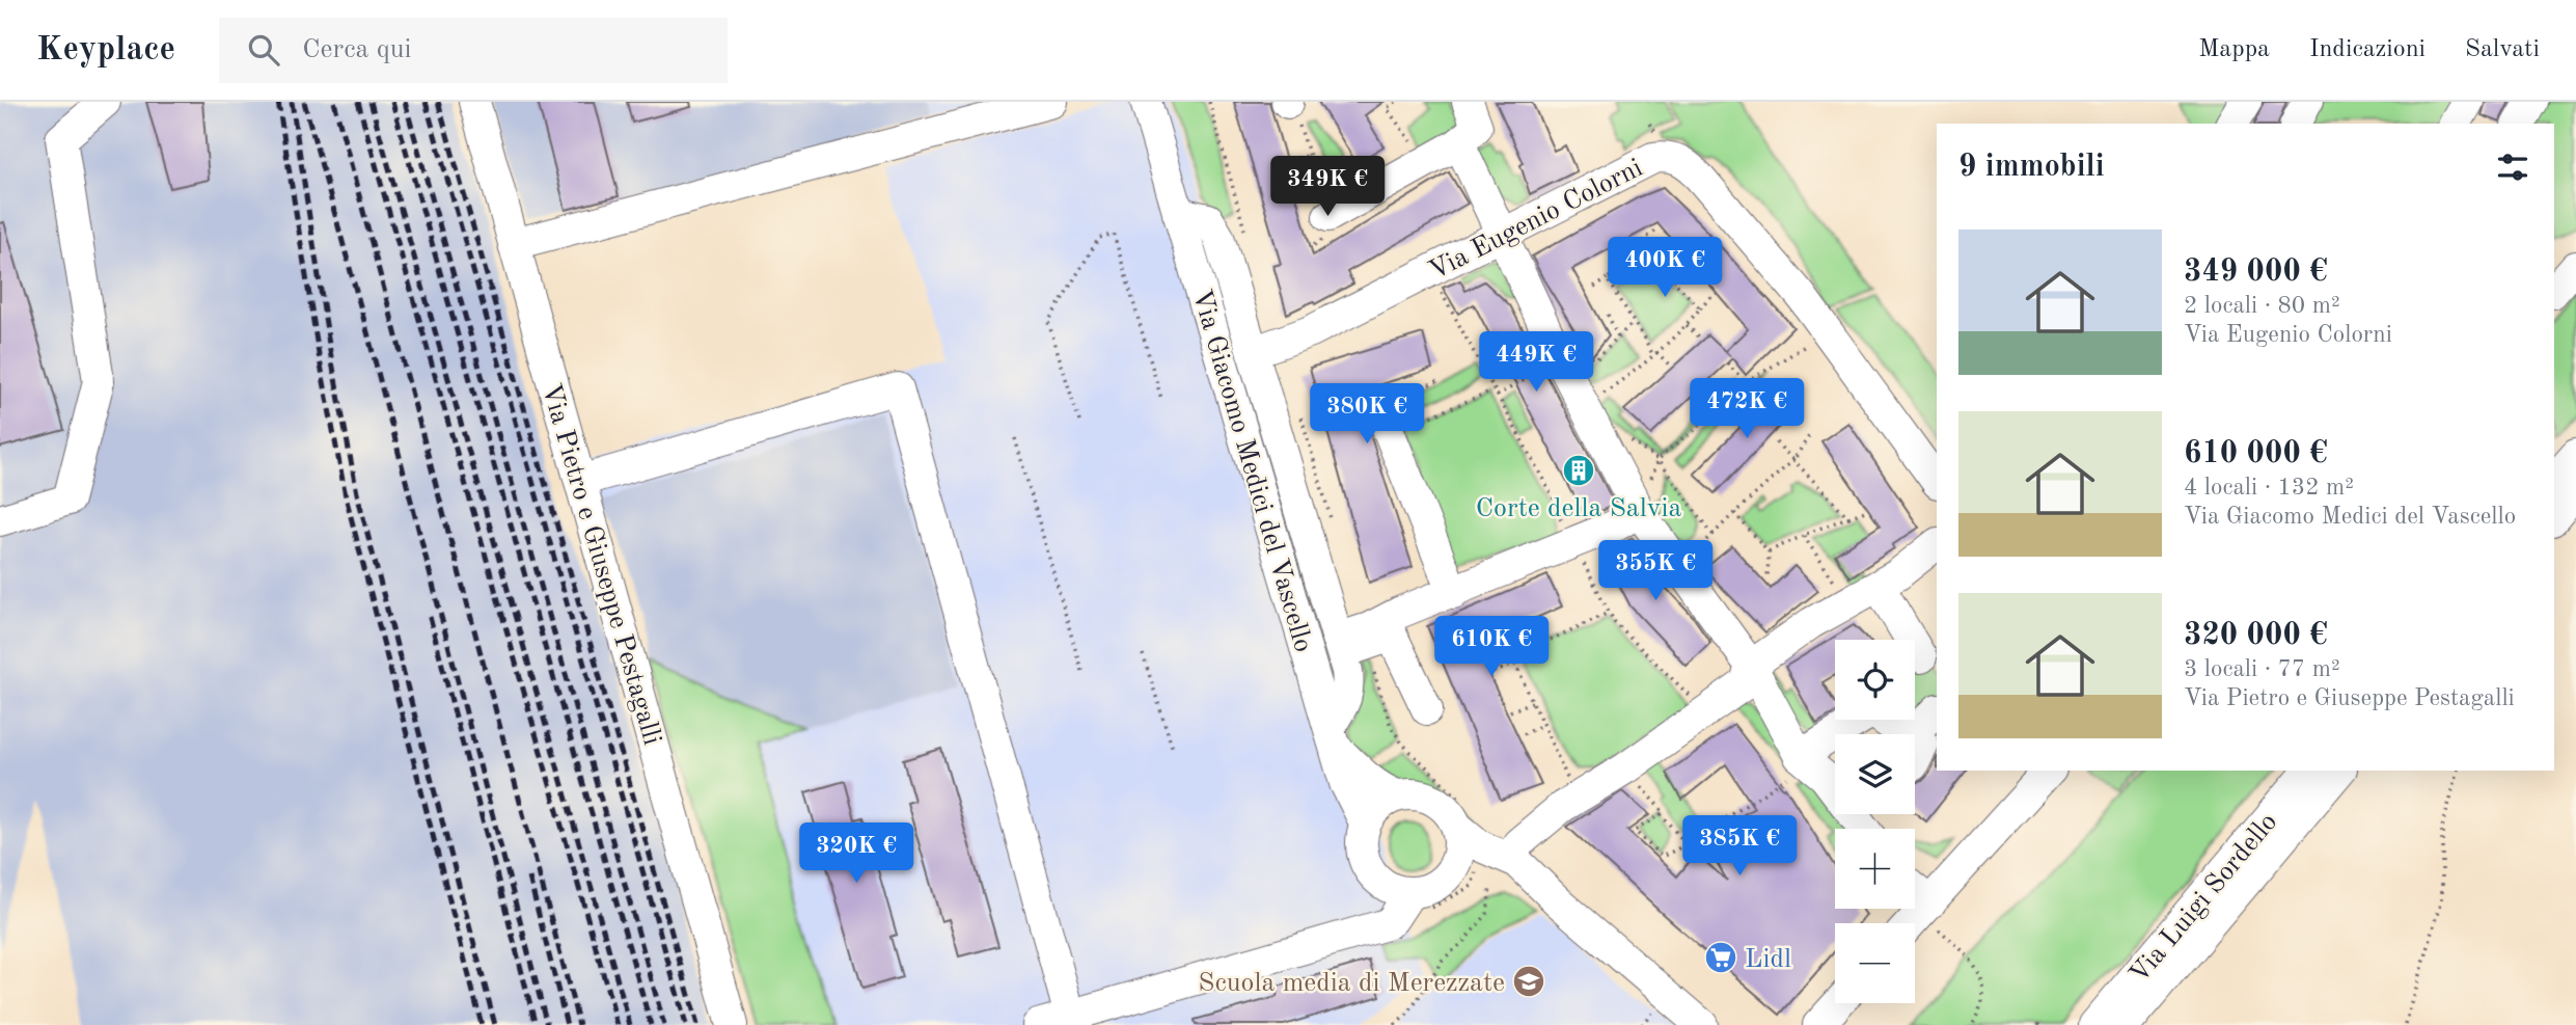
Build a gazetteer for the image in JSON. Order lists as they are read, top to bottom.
{
  "streets": {
    "street": [
      "Via Eugenio Colorni",
      "Via Giacomo Medici del Vascello",
      "Via Pietro e Giuseppe Pestagalli",
      "Via Luigi Sordello"
    ]
  },
  "crossings": [
    ["Via Eugenio Colorni", "Via Giacomo Medici del Vascello"]
  ],
  "places": {
    "building": ["Corte della Salvia"],
    "supermarket": ["Lidl"],
    "school or university": ["Scuola media di Merezzate"]
  },
  "page": {
    "header": "Keyplace",
    "search": "Cerca qui",
    "nav": ["Mappa", "Indicazioni", "Salvati"],
    "heading": "9 immobili",
    "price": [
      "349K €",
      "400K €",
      "449K €",
      "472K €",
      "380K €",
      "355K €",
      "610K €",
      "385K €",
      "320K €"
    ],
    "list": [
      {
        "name": "349 000 €",
        "note": "2 locali · 80 m² · Via Eugenio Colorni"
      },
      {
        "name": "610 000 €",
        "note": "4 locali · 132 m² · Via Giacomo Medici del Vascello"
      },
      {
        "name": "320 000 €",
        "note": "3 locali · 77 m² · Via Pietro e Giuseppe Pestagalli"
      }
    ],
    "map_buttons": ["+", "−"]
  }
}
